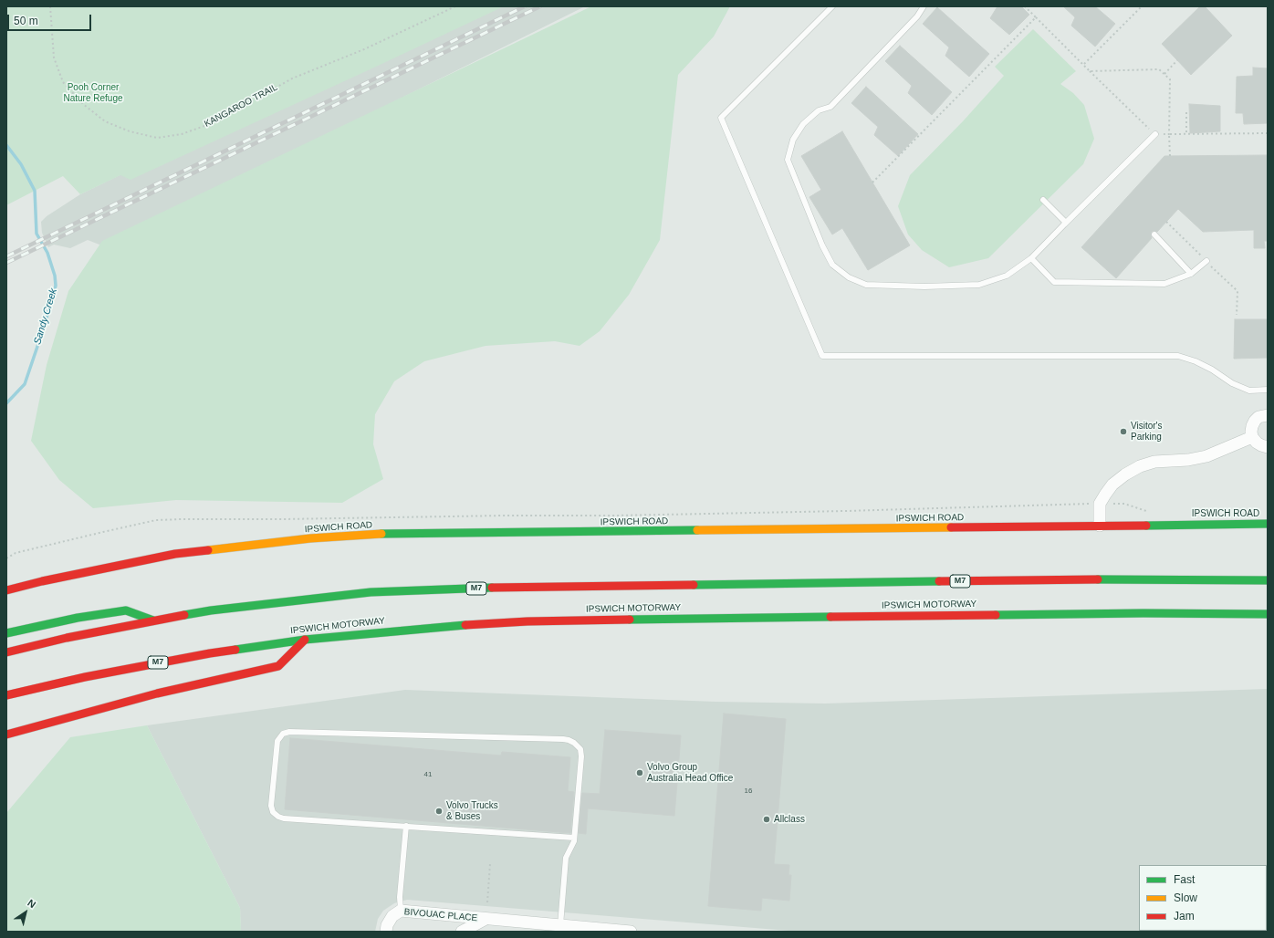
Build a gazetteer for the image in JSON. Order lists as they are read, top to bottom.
{
  "streets": {
    "main road": ["IPSWICH ROAD", "M7", "IPSWICH MOTORWAY"],
    "street": ["BIVOUAC PLACE"],
    "path": ["KANGAROO TRAIL"]
  },
  "water": ["Sandy Creek"],
  "parks": ["Pooh Corner Nature Refuge"],
  "places": [
    "Visitor's Parking",
    "Volvo Group Australia Head Office",
    "Volvo Trucks & Buses",
    "Allclass"
  ],
  "house_numbers": ["41", "16"],
  "legend": ["Fast", "Slow", "Jam"],
  "scale_bar": "50 m",
  "north": "top right"
}
